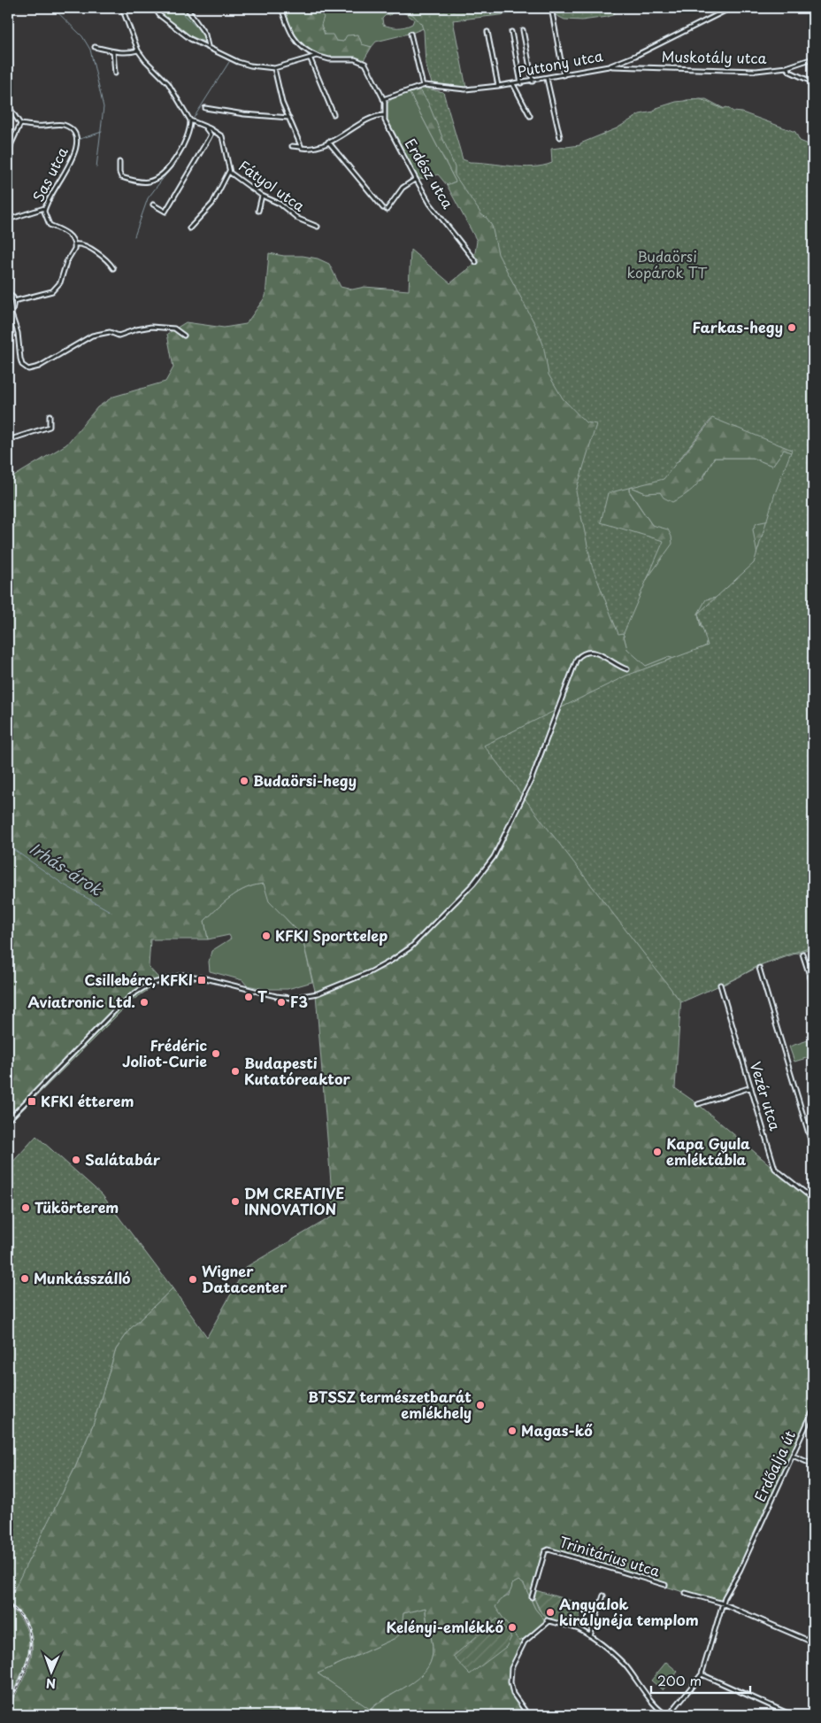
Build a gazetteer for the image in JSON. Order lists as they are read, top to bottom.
{
  "streets": {
    "street": [
      "Muskotály utca",
      "Puttony utca",
      "Erdész utca",
      "Sas utca",
      "Fátyol utca",
      "Vezér utca",
      "Erdőalja út",
      "Trinitárius utca"
    ]
  },
  "crossings": [
    ["Muskotály utca", "Puttony utca"]
  ],
  "water": ["Irhás-árok"],
  "parks": ["Budaörsi kopárok TT"],
  "places": {
    "other": [
      "Farkas-hegy",
      "Budaörsi-hegy",
      "KFKI Sporttelep",
      "T",
      "Aviatronic Ltd.",
      "F3",
      "Frédéric Joliot-Curie",
      "Budapesti Kutatóreaktor",
      "Kapa Gyula emléktábla",
      "Salátabár",
      "DM CREATIVE INNOVATION",
      "Tükörterem",
      "Munkásszálló",
      "Wigner Datacenter",
      "BTSSZ természetbarát emlékhely",
      "Magas-kő",
      "Angyalok királynéja templom",
      "Kelényi-emlékkő"
    ],
    "transit": ["Csillebérc, KFKI", "KFKI étterem"]
  },
  "scale_bar": "200 m",
  "north": "bottom"
}
